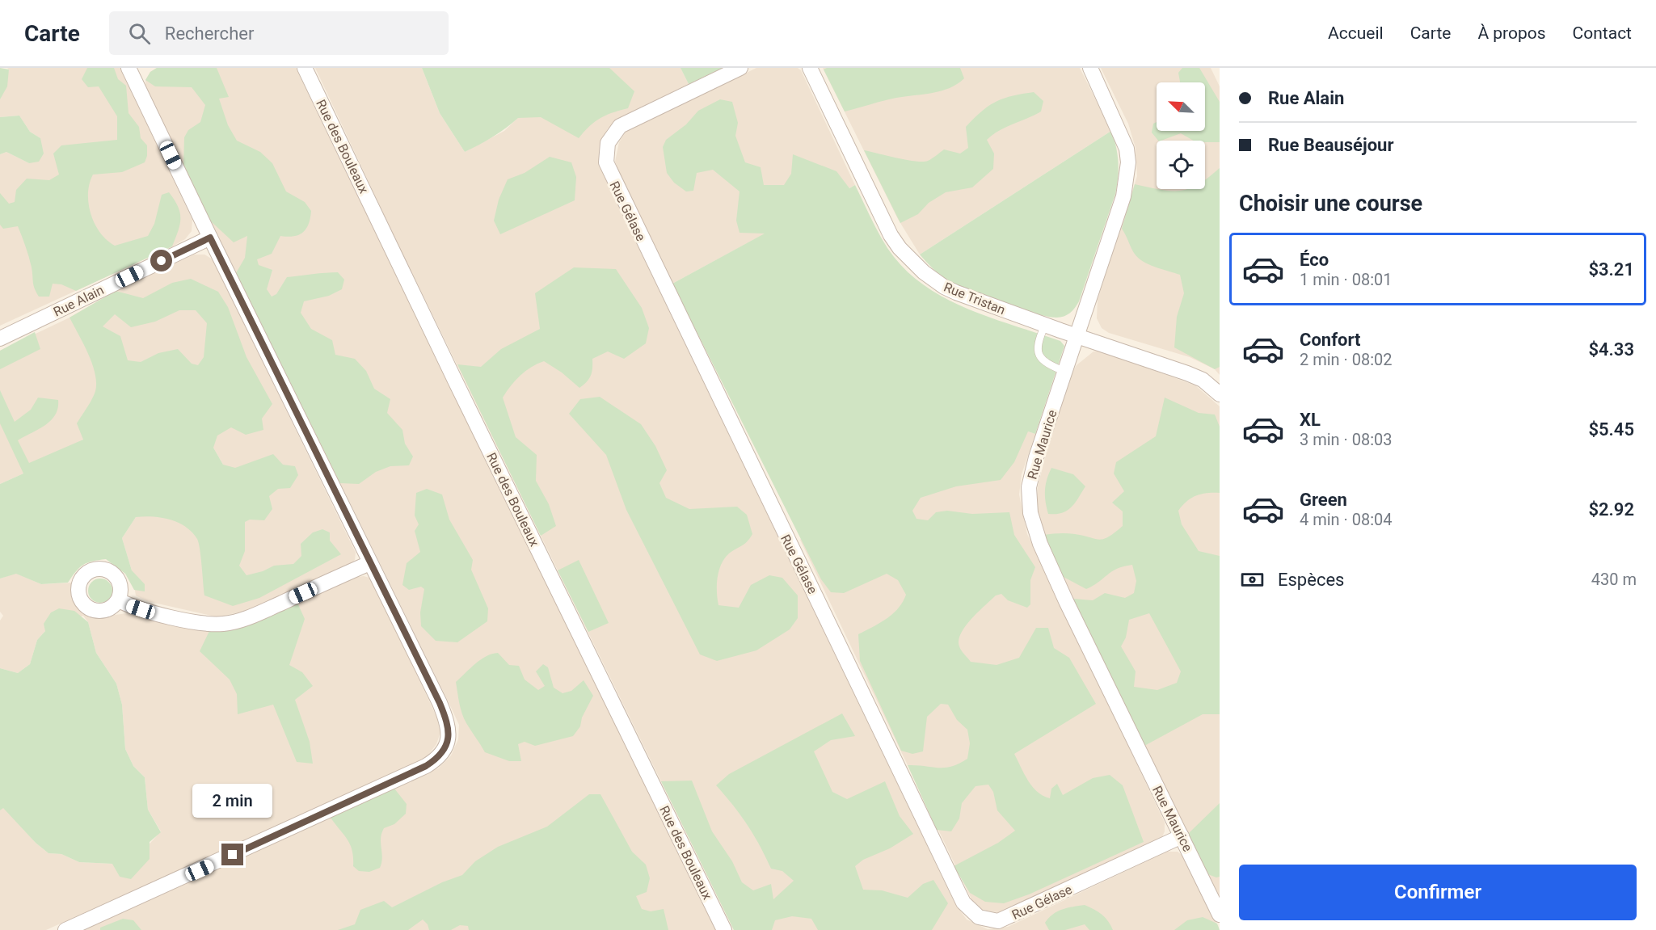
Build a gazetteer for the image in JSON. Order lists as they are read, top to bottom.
{
  "streets": {
    "street": [
      "Rue des Bouleaux",
      "Rue Gélase",
      "Rue Tristan",
      "Rue Alain",
      "Rue Maurice"
    ]
  },
  "crossings": [
    ["Rue Gélase", "Rue Maurice"],
    ["Rue Tristan", "Rue Maurice"]
  ],
  "north": "top left",
  "page": {
    "header": "Carte",
    "search": "Rechercher",
    "nav": [
      "Accueil",
      "Carte",
      "À propos",
      "Contact"
    ],
    "banner": ["Rue Alain", "Rue Beauséjour"],
    "heading": "Choisir une course",
    "list": [
      {
        "name": "Éco",
        "note": "1 min · 08:01",
        "value": "$3.21"
      },
      {
        "name": "Confort",
        "note": "2 min · 08:02",
        "value": "$4.33"
      },
      {
        "name": "XL",
        "note": "3 min · 08:03",
        "value": "$5.45"
      },
      {
        "name": "Green",
        "note": "4 min · 08:04",
        "value": "$2.92"
      }
    ],
    "pay": ["Espèces", "430 m"],
    "bubble": "2 min",
    "buttons": "Confirmer"
  }
}
